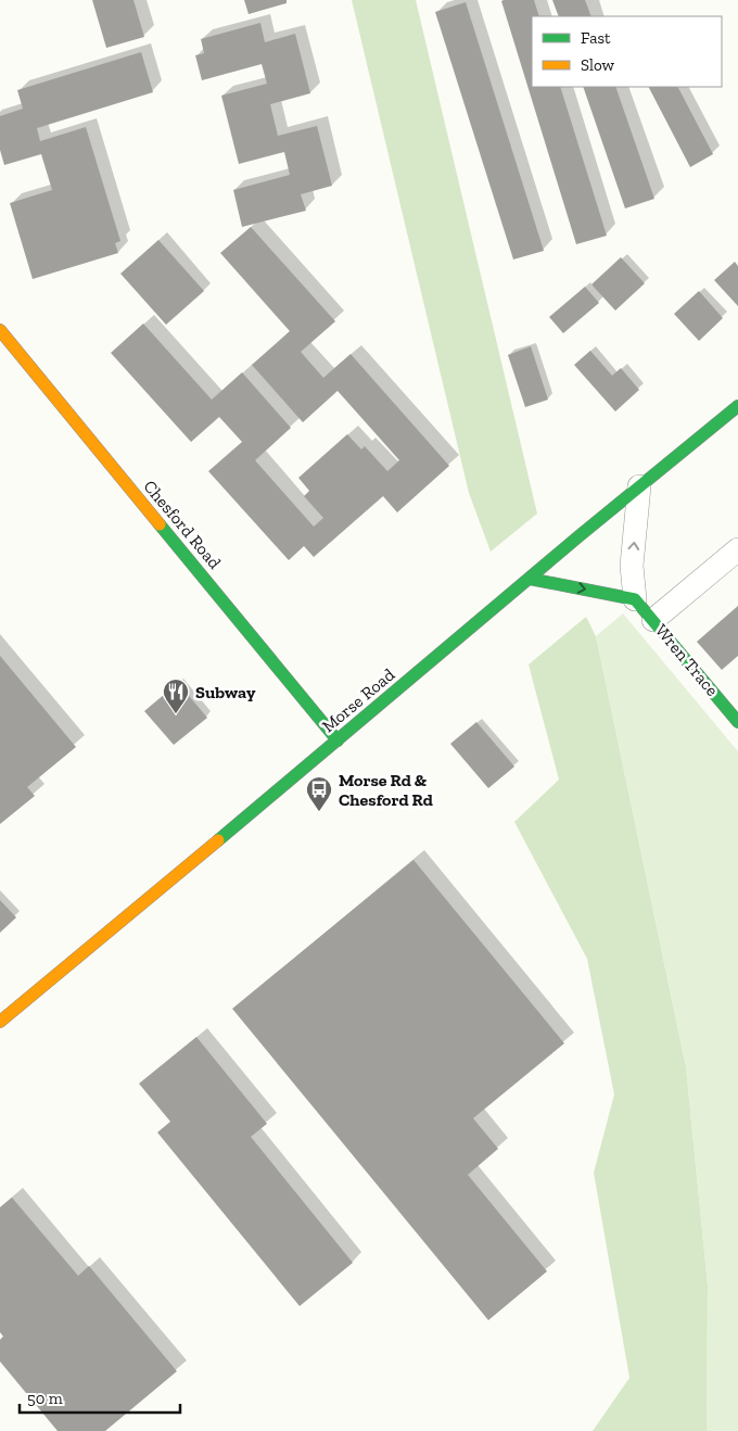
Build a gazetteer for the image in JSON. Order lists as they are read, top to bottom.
{
  "streets": {
    "main road": ["Chesford Road", "Wren Trace", "Morse Road"]
  },
  "crossings": [
    ["Chesford Road", "Morse Road"]
  ],
  "places": {
    "restaurant": ["Subway"],
    "bus stop": ["Morse Rd & Chesford Rd"]
  },
  "legend": ["Fast", "Slow"],
  "scale_bar": "50 m"
}
